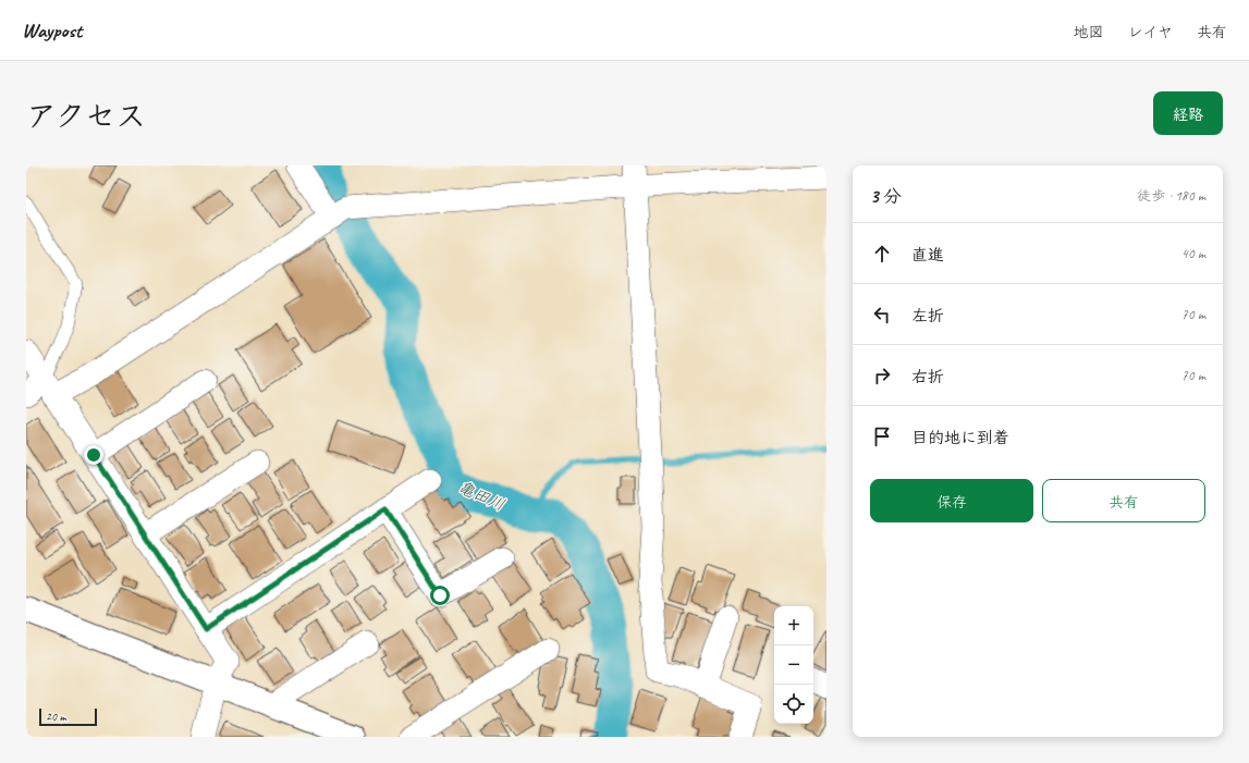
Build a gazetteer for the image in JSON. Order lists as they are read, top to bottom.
{
  "water": ["亀田川"],
  "scale_bar": "20 m",
  "page": {
    "header": "Waypost",
    "nav": ["地図", "レイヤ", "共有"],
    "title": "アクセス",
    "buttons": [
      "経路",
      ["保存", "共有"]
    ],
    "heading": ["3 分", "徒歩 · 180 m"],
    "list": [
      ["直進", "40 m"],
      ["左折", "70 m"],
      ["右折", "70 m"],
      "目的地に到着"
    ],
    "map_buttons": ["+", "−"],
    "scale": "20 m"
  }
}
